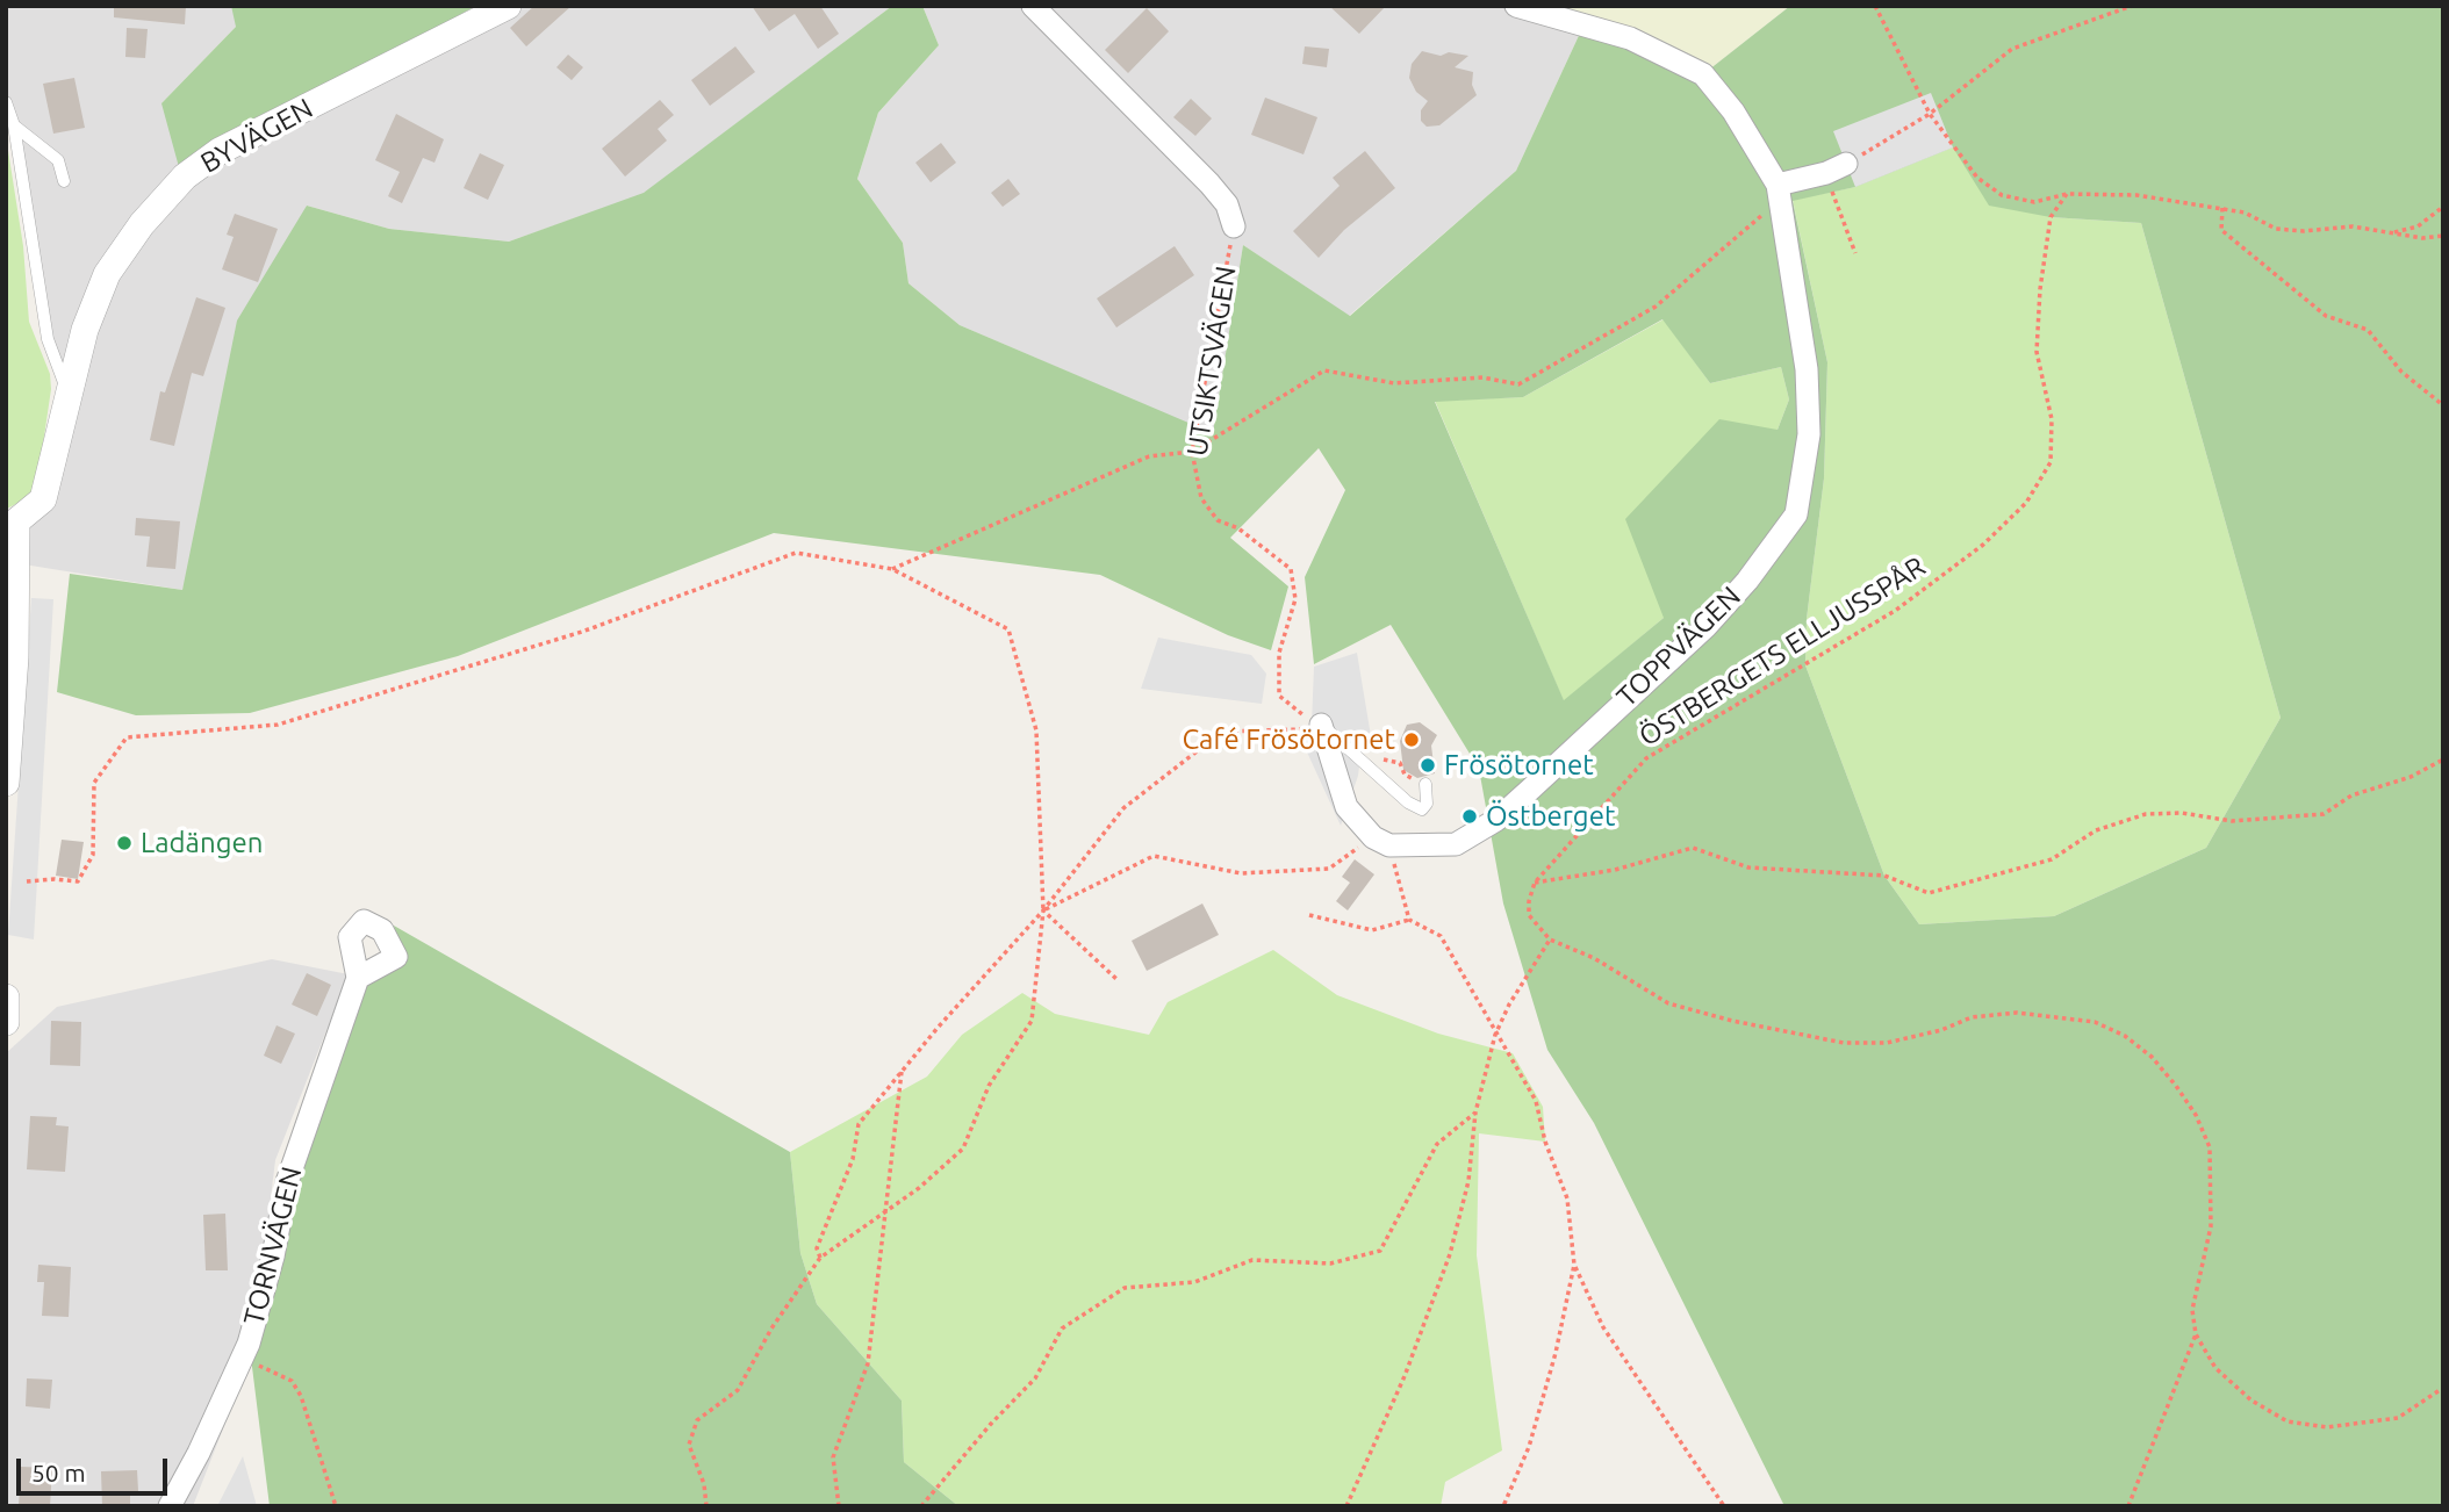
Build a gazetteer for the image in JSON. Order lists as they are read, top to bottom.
{
  "streets": {
    "street": [
      "BYVÄGEN",
      "UTSIKTSVÄGEN",
      "TOPPVÄGEN",
      "TORNVÄGEN"
    ],
    "path": ["ÖSTBERGETS ELLJUSSPÅR"]
  },
  "places": [
    "Café Frösötornet",
    "Frösötornet",
    "Östberget",
    "Ladängen"
  ],
  "scale_bar": "50 m"
}
